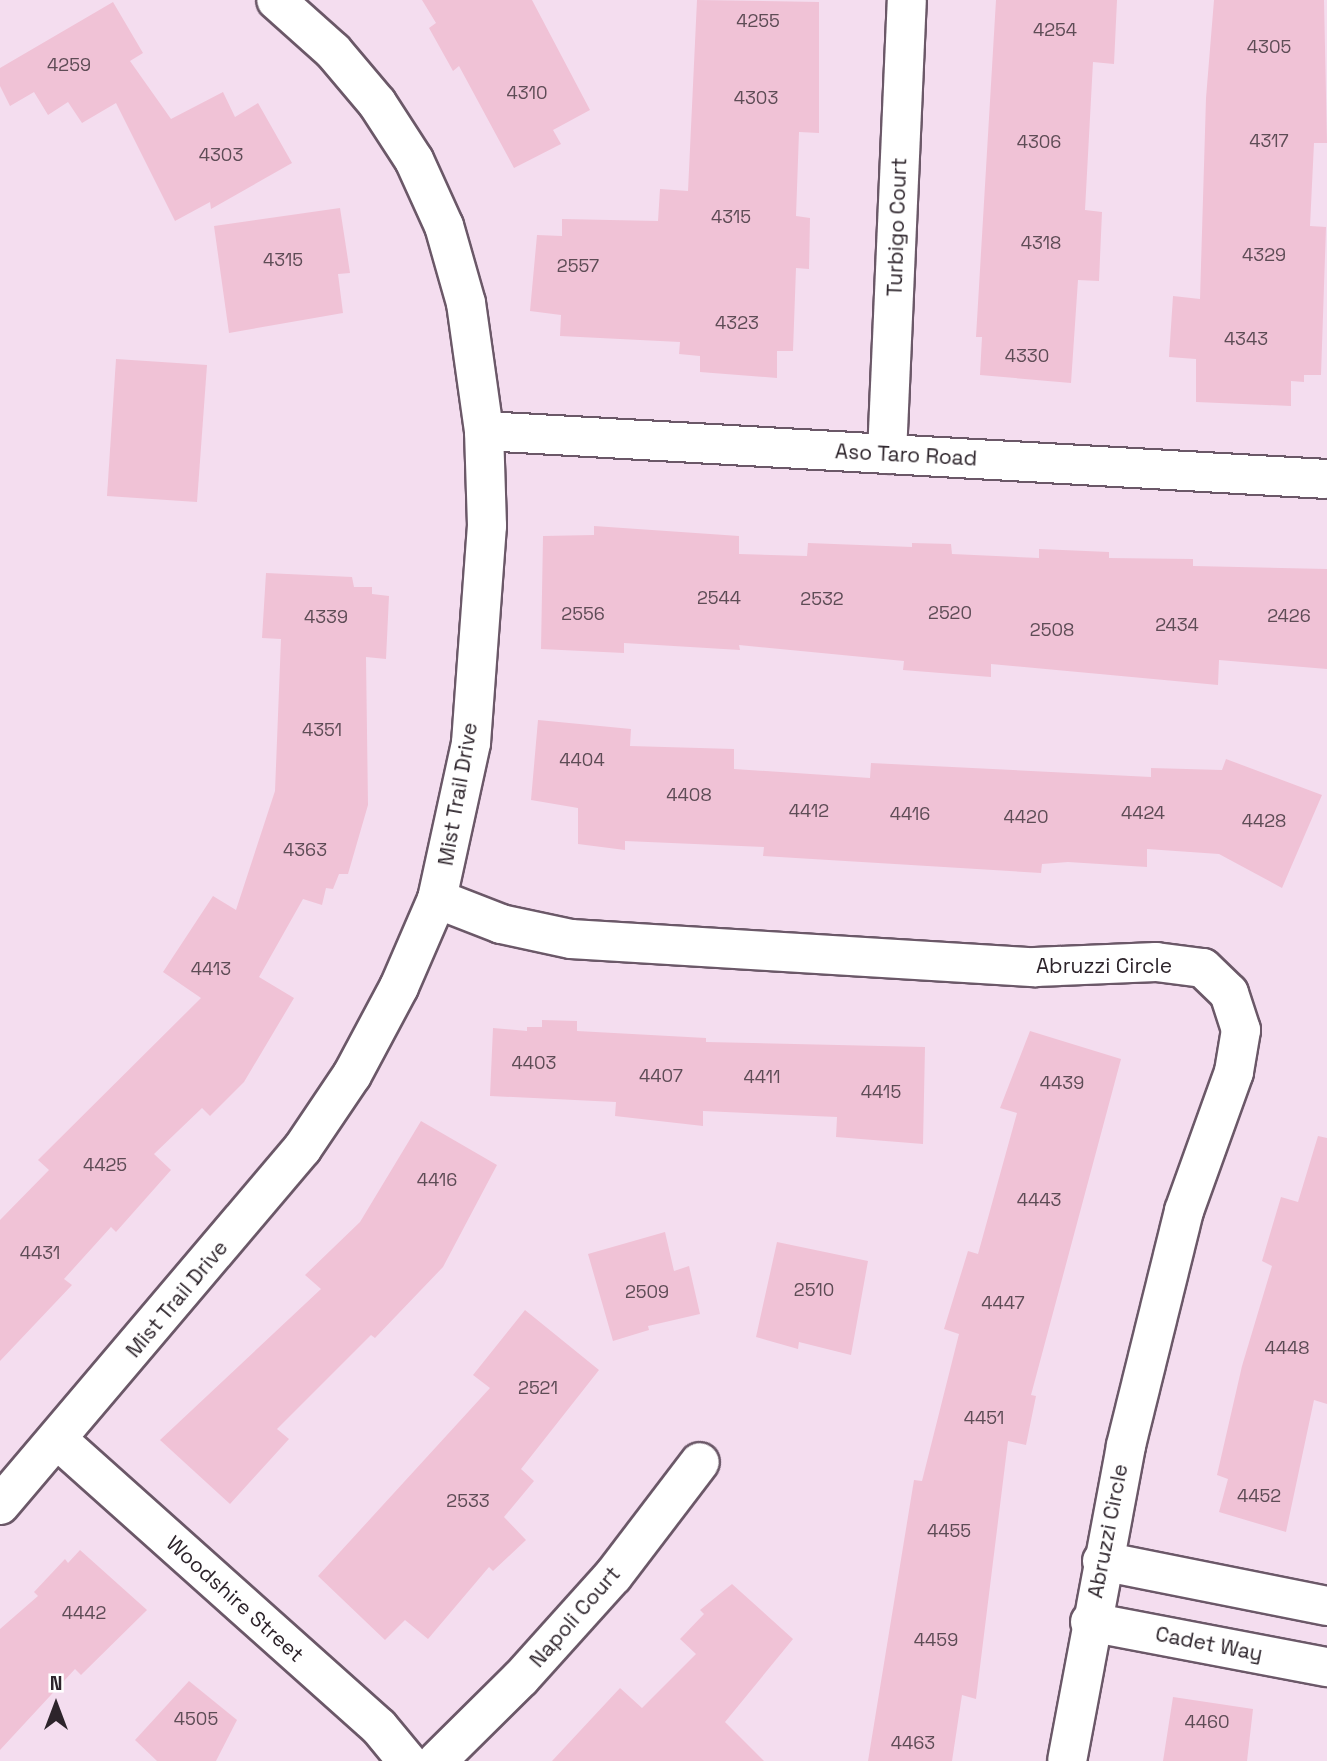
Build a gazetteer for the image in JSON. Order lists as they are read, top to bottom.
{
  "streets": {
    "street": [
      "Turbigo Court",
      "Aso Taro Road",
      "Mist Trail Drive",
      "Abruzzi Circle",
      "Woodshire Street",
      "Napoli Court",
      "Cadet Way"
    ]
  },
  "crossings": [
    ["Turbigo Court", "Aso Taro Road"],
    ["Aso Taro Road", "Mist Trail Drive"],
    ["Mist Trail Drive", "Abruzzi Circle"],
    ["Mist Trail Drive", "Woodshire Street"],
    ["Abruzzi Circle", "Cadet Way"]
  ],
  "house_numbers": [
    "4255",
    "4254",
    "4305",
    "4259",
    "4310",
    "4303",
    "4317",
    "4306",
    "4303",
    "4315",
    "4318",
    "4329",
    "4315",
    "2557",
    "4323",
    "4343",
    "4330",
    "2544",
    "2532",
    "2520",
    "2556",
    "2426",
    "4339",
    "2434",
    "2508",
    "4351",
    "4404",
    "4408",
    "4412",
    "4424",
    "4416",
    "4420",
    "4428",
    "4363",
    "4413",
    "4403",
    "4407",
    "4411",
    "4439",
    "4415",
    "4425",
    "4416",
    "4443",
    "4431",
    "2510",
    "2509",
    "4447",
    "4448",
    "2521",
    "4451",
    "4452",
    "2533",
    "4455",
    "4442",
    "4459",
    "4505",
    "4460",
    "4463"
  ],
  "north": "top"
}
